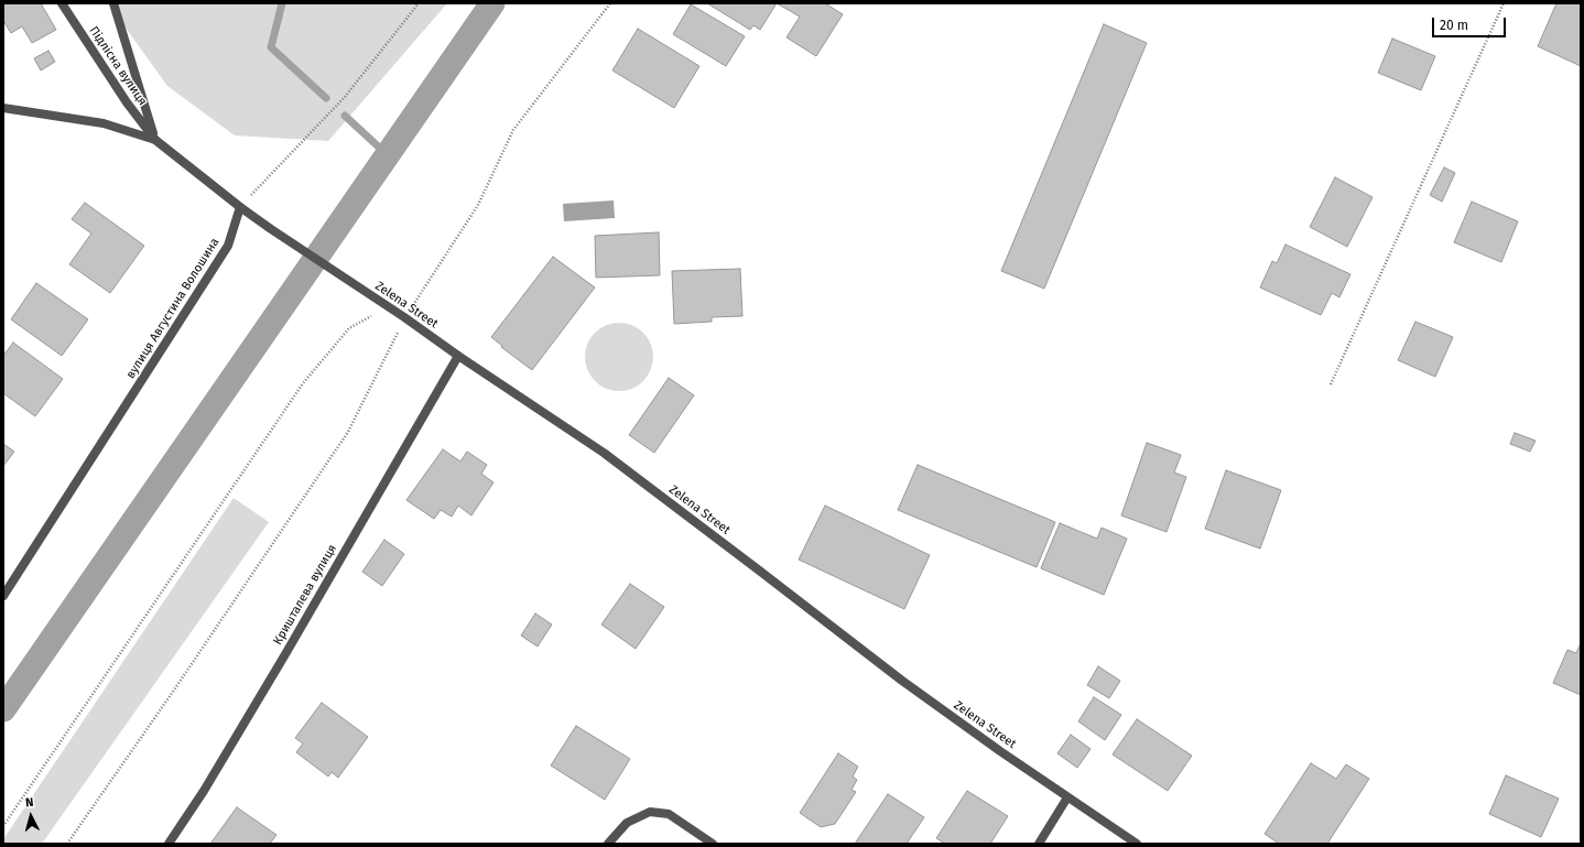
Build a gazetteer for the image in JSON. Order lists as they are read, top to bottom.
{
  "streets": {
    "street": [
      "Підлісна вулиця",
      "Zelena Street",
      "вулиця Августина Волошина",
      "Кришталева вулиця"
    ]
  },
  "crossings": [
    ["Zelena Street", "вулиця Августина Волошина"],
    ["Zelena Street", "Кришталева вулиця"]
  ],
  "scale_bar": "20 m",
  "north": "top"
}
